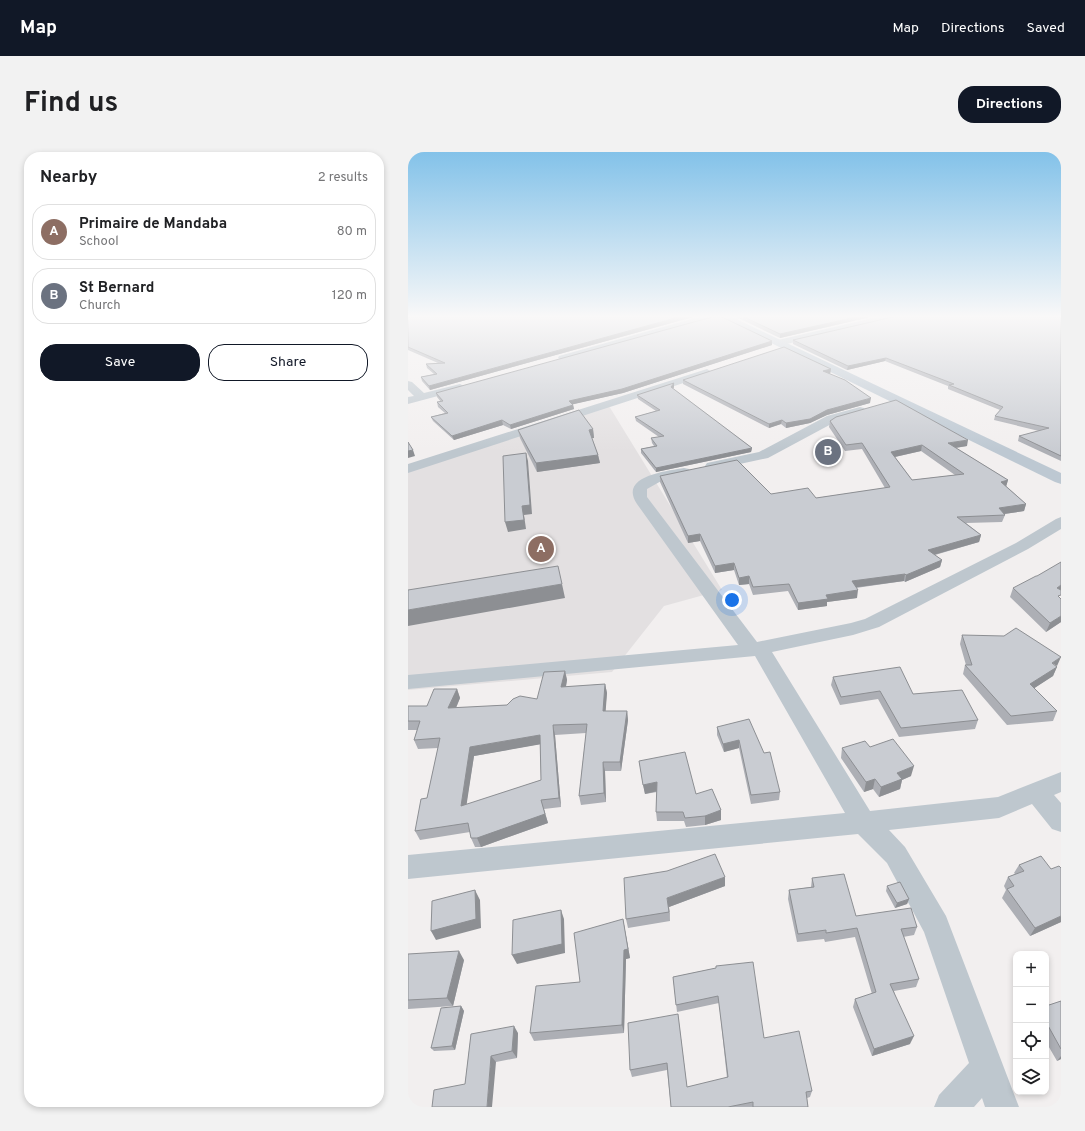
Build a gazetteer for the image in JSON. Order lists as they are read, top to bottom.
{
  "page": {
    "header": "Map",
    "nav": ["Map", "Directions", "Saved"],
    "title": "Find us",
    "buttons": [
      "Directions",
      ["Save", "Share"]
    ],
    "heading": ["Nearby", "2 results"],
    "list": [
      {
        "mark": "A",
        "name": "Primaire de Mandaba",
        "note": "School",
        "value": "80 m"
      },
      {
        "mark": "B",
        "name": "St Bernard",
        "note": "Church",
        "value": "120 m"
      }
    ],
    "pins": ["B", "A"],
    "map_buttons": ["+", "−"]
  }
}
